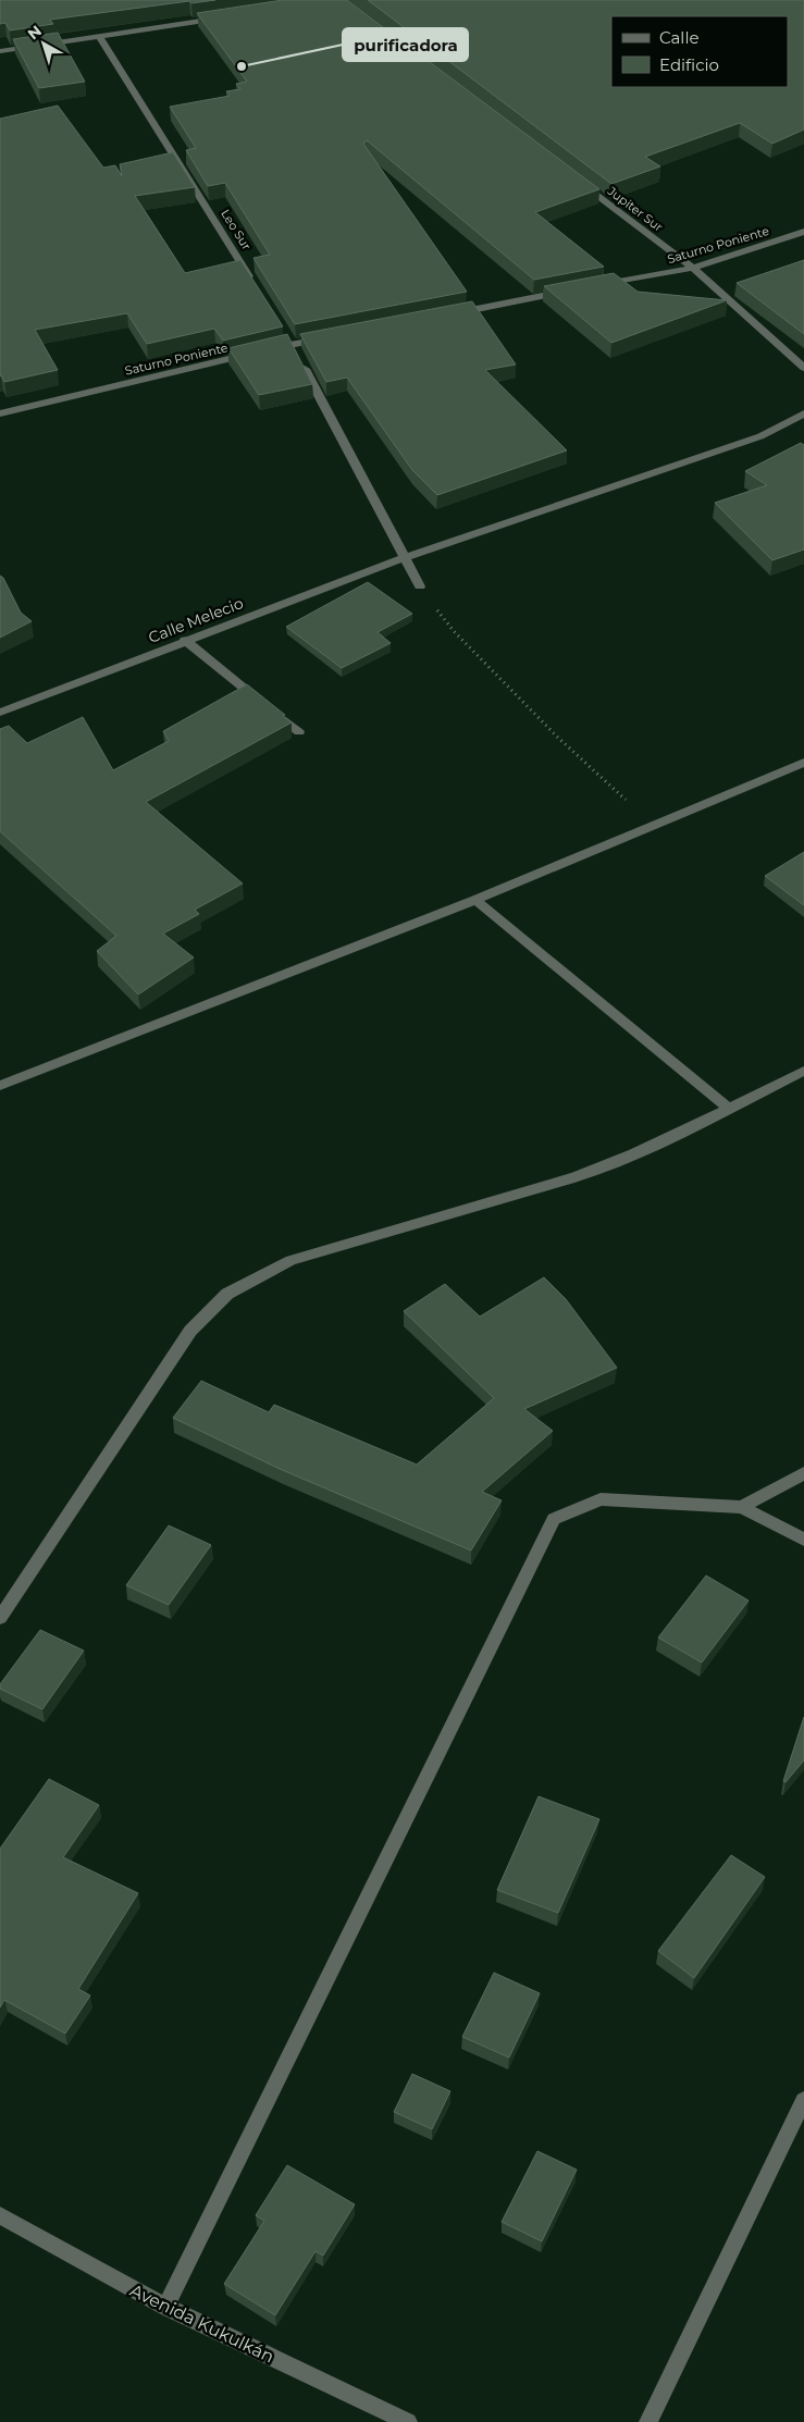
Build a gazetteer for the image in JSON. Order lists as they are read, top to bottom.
{
  "streets": {
    "street": [
      "Jupiter Sur",
      "Leo Sur",
      "Saturno Poniente",
      "Calle Melecio",
      "Avenida Kukulkán"
    ]
  },
  "crossings": [
    ["Jupiter Sur", "Saturno Poniente"]
  ],
  "places": ["purificadora"],
  "legend": ["Calle", "Edificio"],
  "north": "top left"
}
